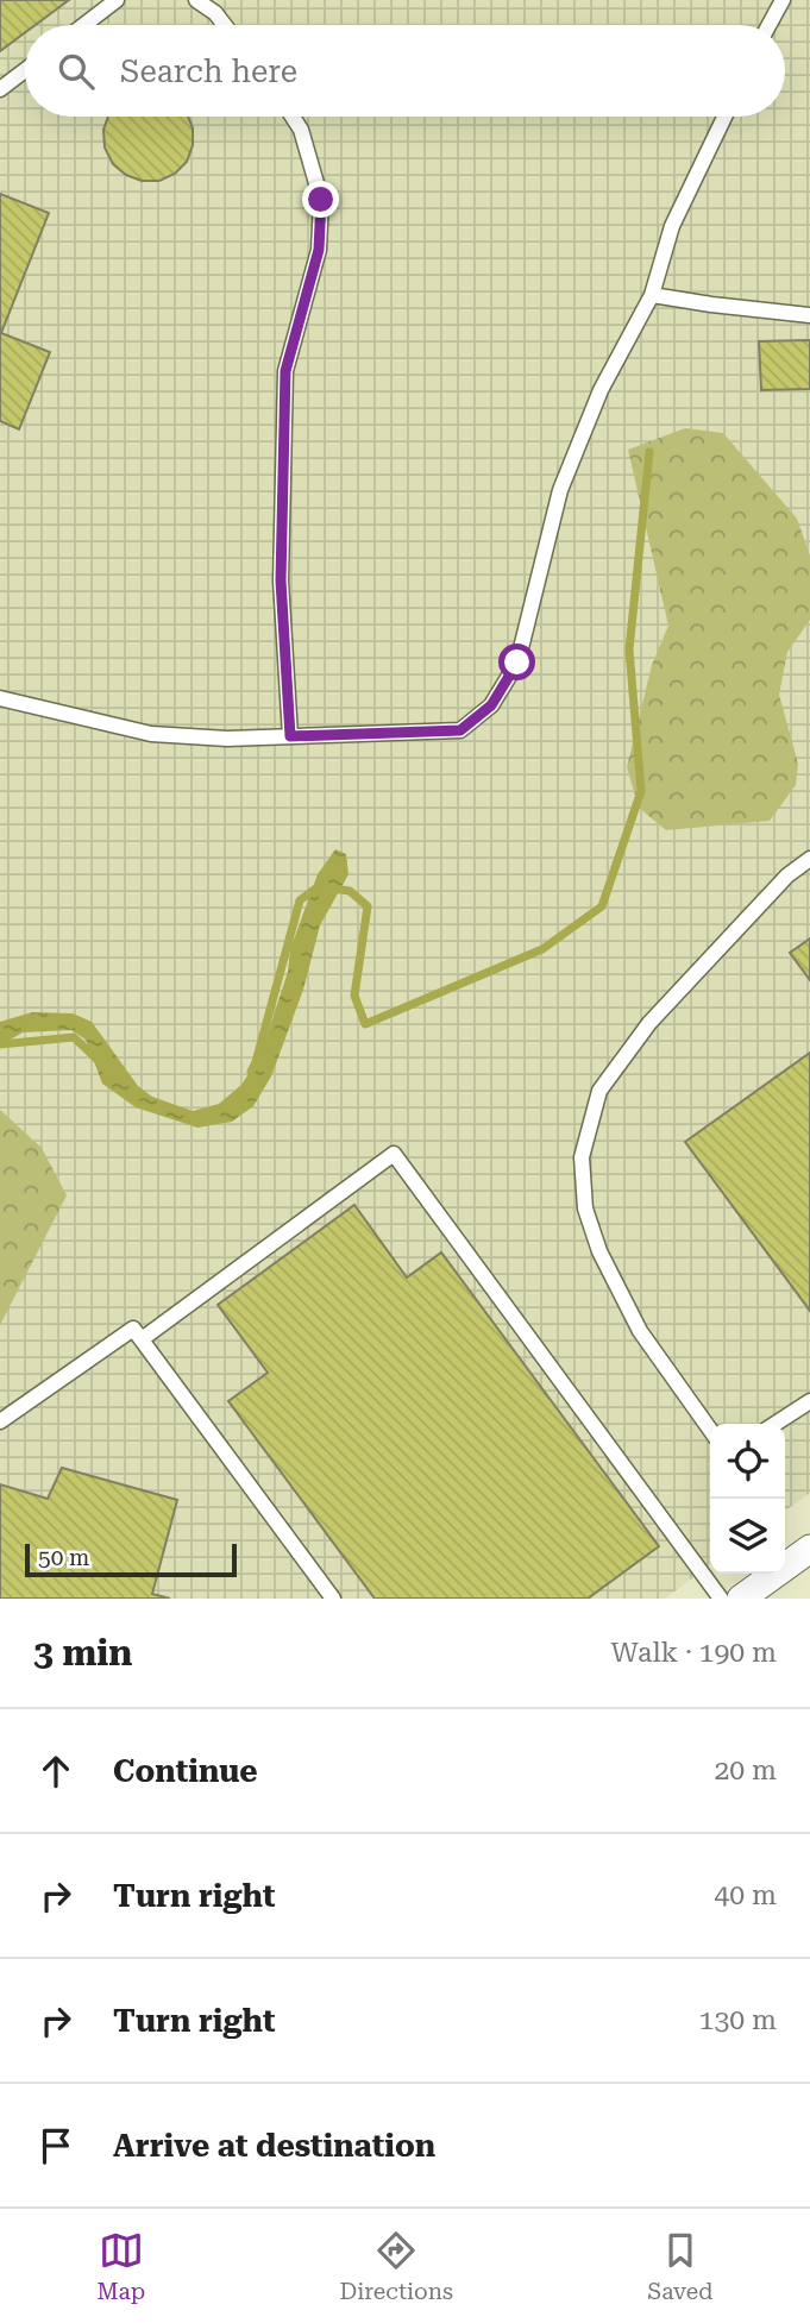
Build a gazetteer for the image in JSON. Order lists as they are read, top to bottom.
{
  "scale_bar": "50 m",
  "page": {
    "search": "Search here",
    "scale": "50 m",
    "heading": ["3 min", "Walk · 190 m"],
    "list": [
      ["Continue", "20 m"],
      ["Turn right", "40 m"],
      ["Turn right", "130 m"],
      "Arrive at destination"
    ],
    "nav": ["Map", "Directions", "Saved"]
  }
}
